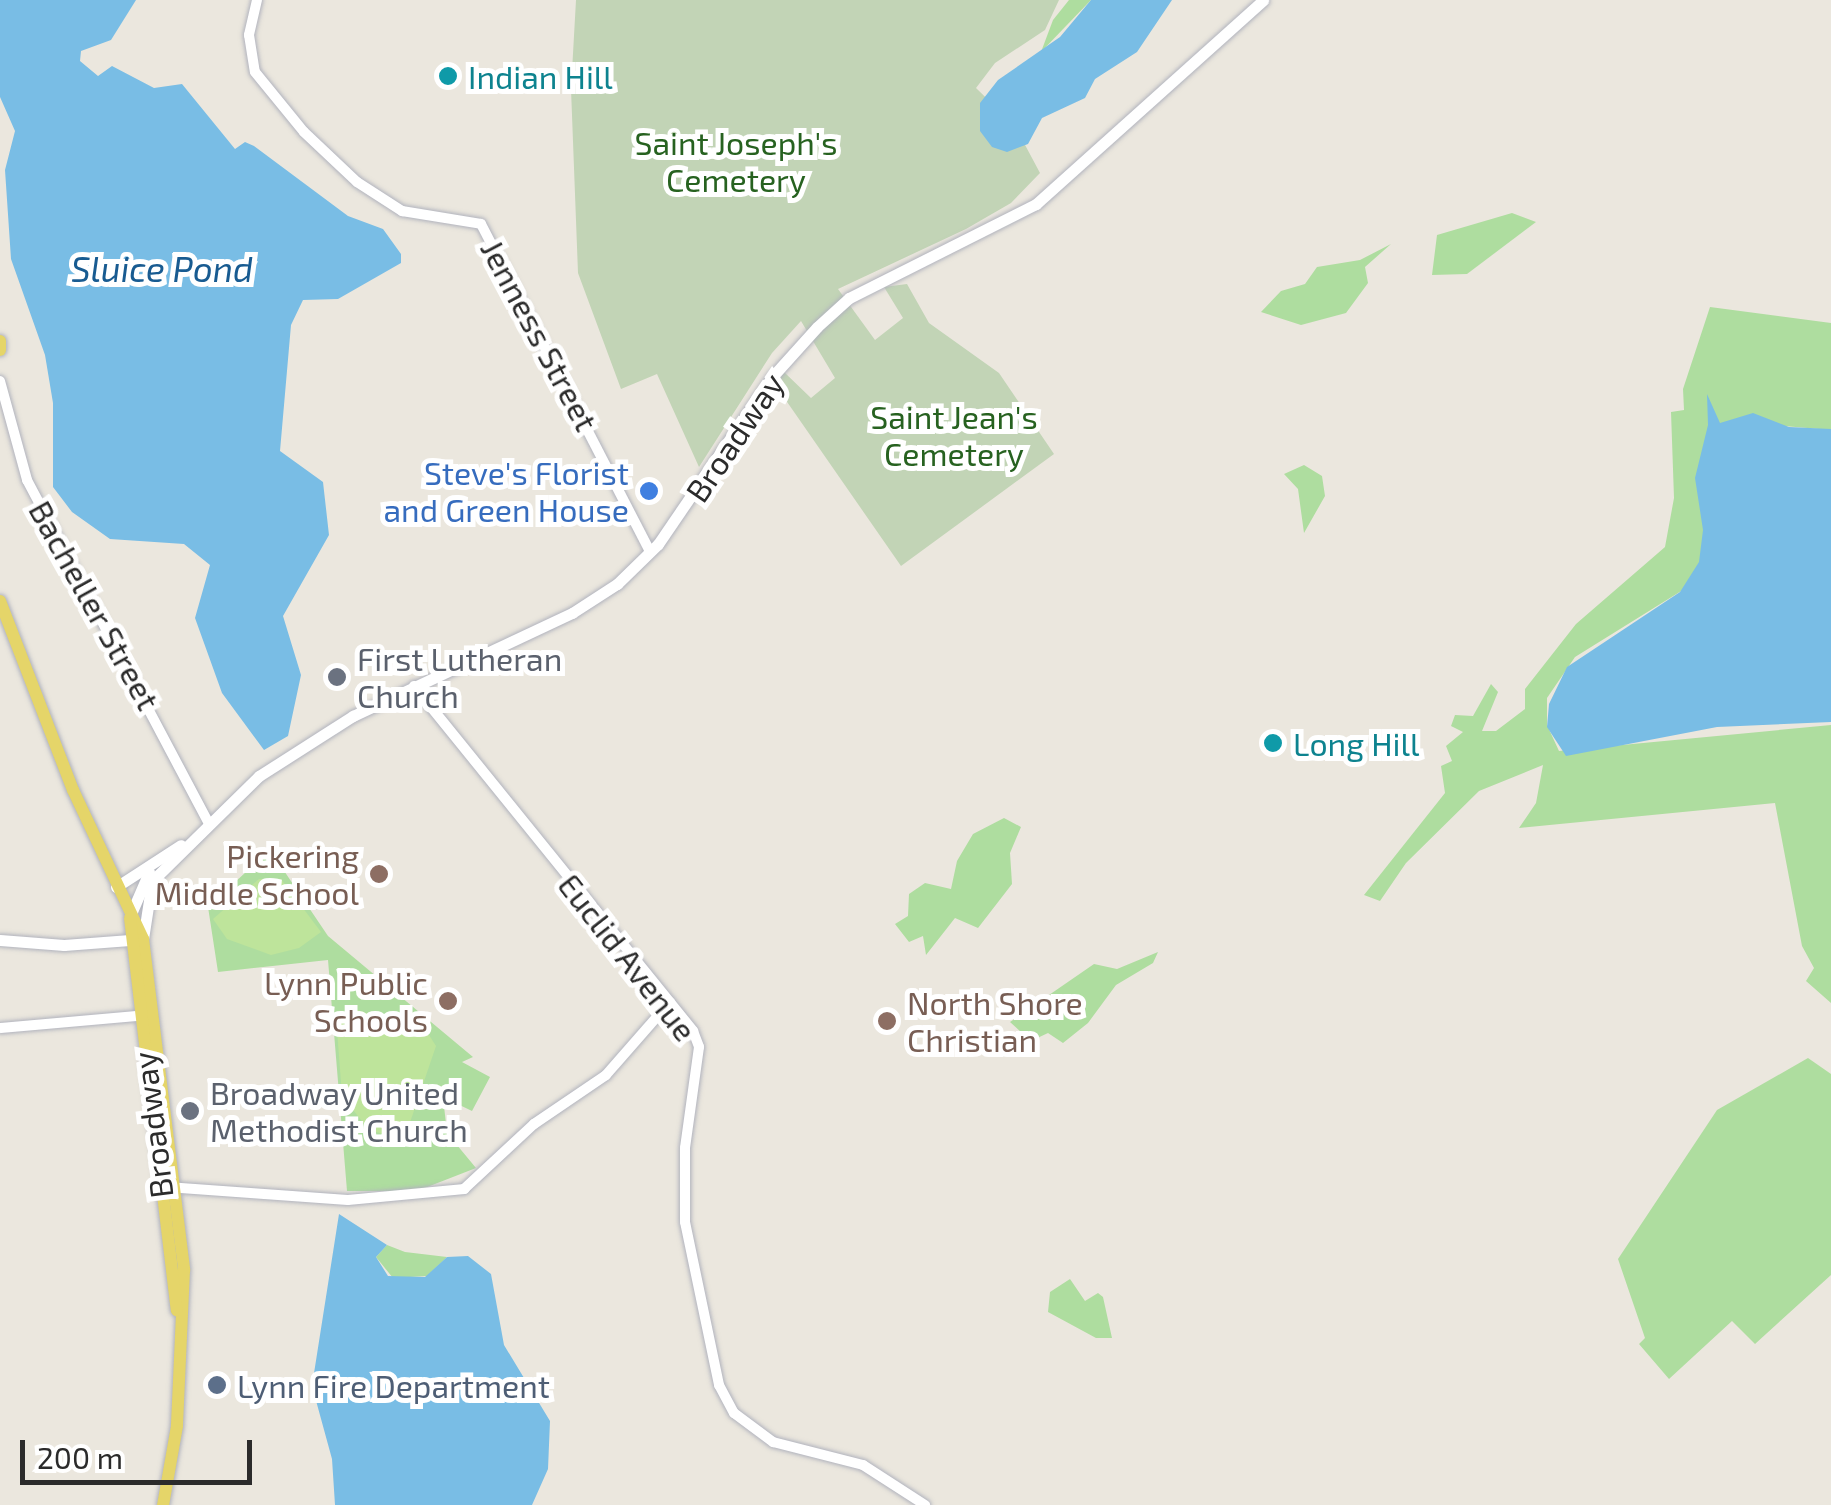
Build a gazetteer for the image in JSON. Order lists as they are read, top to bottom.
{
  "streets": {
    "main road": ["Broadway"],
    "street": ["Jenness Street", "Bacheller Street", "Euclid Avenue"]
  },
  "crossings": [
    ["Jenness Street", "Broadway"],
    ["Broadway", "Bacheller Street"],
    ["Broadway", "Euclid Avenue"]
  ],
  "water": ["Sluice Pond"],
  "parks": ["Saint Joseph's Cemetery", "Saint Jean's Cemetery"],
  "places": [
    "Indian Hill",
    "Steve's Florist and Green House",
    "First Lutheran Church",
    "Long Hill",
    "Pickering Middle School",
    "Lynn Public Schools",
    "North Shore Christian",
    "Broadway United Methodist Church",
    "Lynn Fire Department"
  ],
  "scale_bar": "200 m"
}
